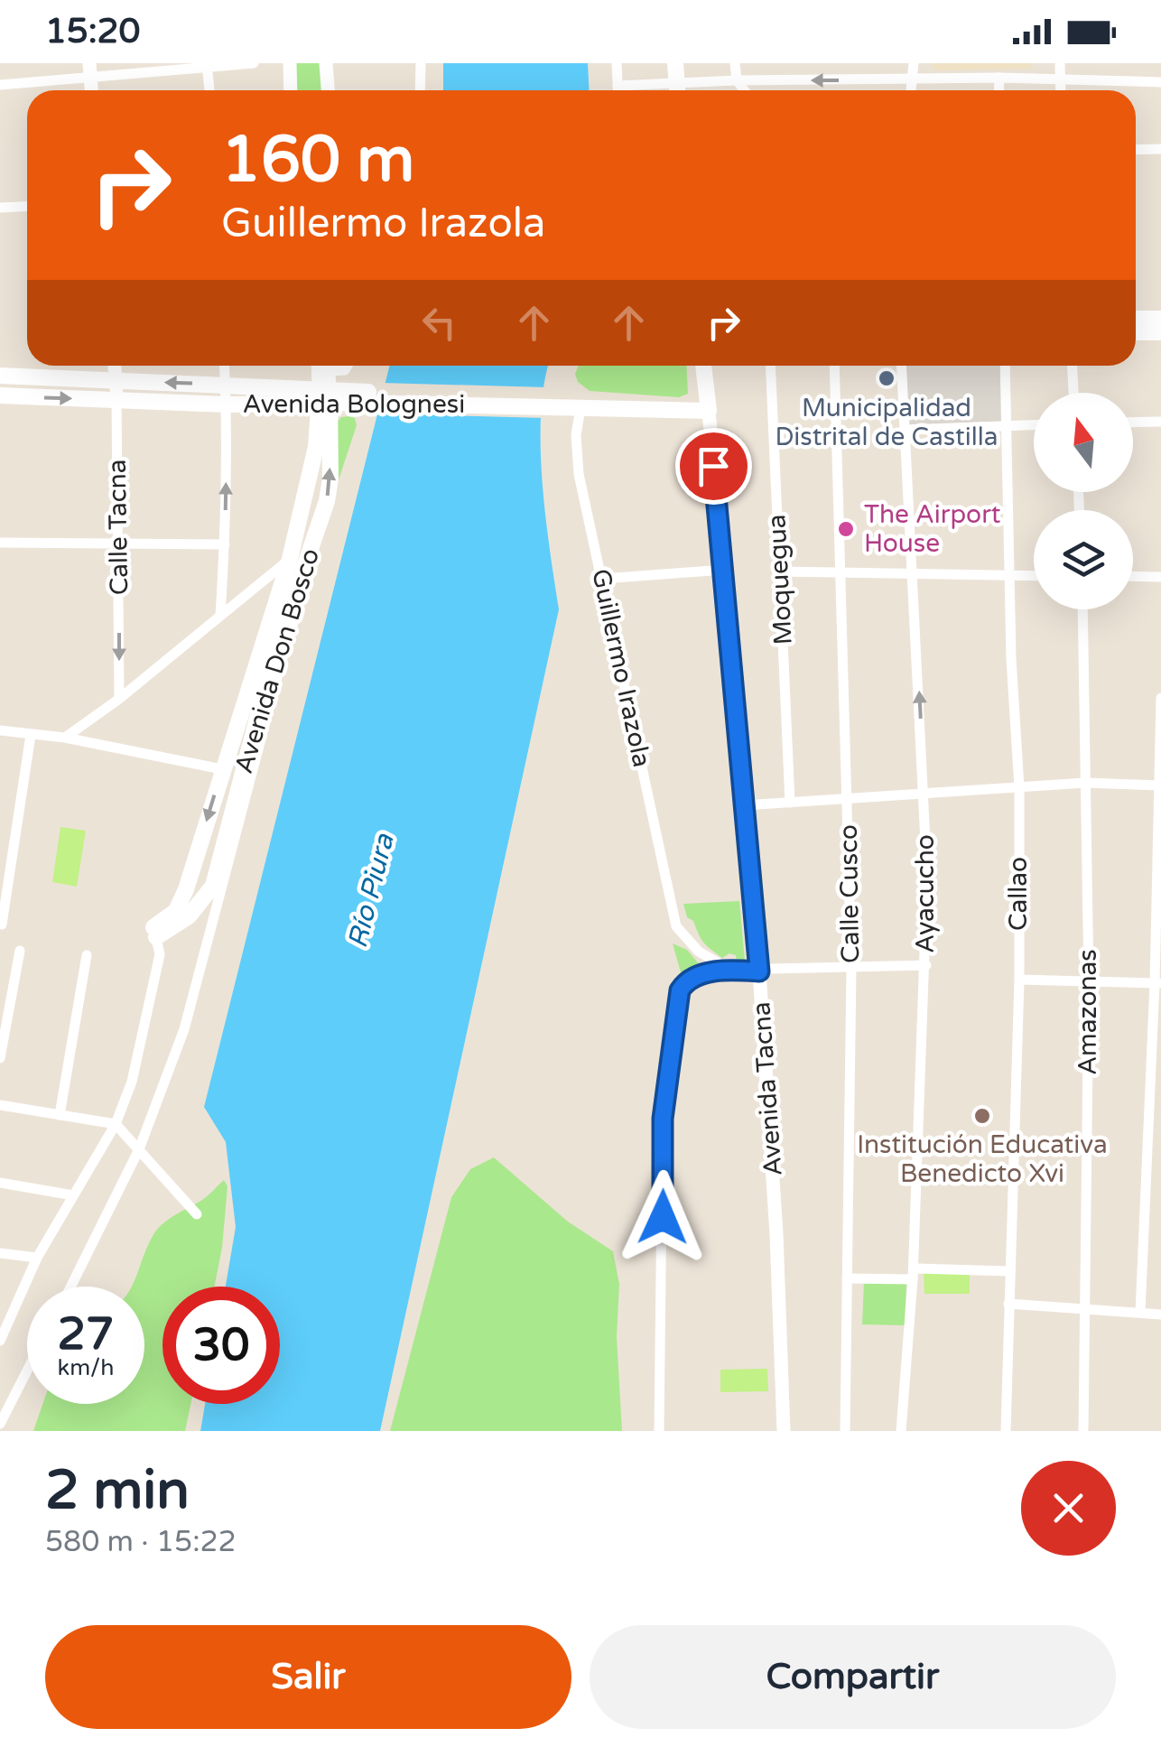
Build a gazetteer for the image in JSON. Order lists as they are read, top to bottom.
{
  "streets": {
    "main road": ["Avenida Bolognesi", "Avenida Don Bosco", "Avenida Tacna"],
    "street": [
      "Calle Tacna",
      "Moquegua",
      "Guillermo Irazola",
      "Calle Cusco",
      "Ayacucho",
      "Callao",
      "Amazonas"
    ]
  },
  "crossings": [
    ["Avenida Bolognesi", "Calle Tacna"],
    ["Avenida Bolognesi", "Avenida Don Bosco"],
    ["Avenida Bolognesi", "Guillermo Irazola"],
    ["Avenida Bolognesi", "Avenida Tacna"]
  ],
  "one_way": ["Calle Tacna"],
  "water": ["Río Piura"],
  "places": ["Municipalidad Distrital de Castilla", "The Airport House", "Institución Educativa Benedicto Xvi"],
  "north": "top",
  "page": {
    "status": "15:20",
    "turn": ["160 m", "Guillermo Irazola"],
    "speed": "27 km/h",
    "limit": "30",
    "heading": ["2 min", "580 m · 15:22"],
    "buttons": ["Salir", "Compartir"]
  }
}
